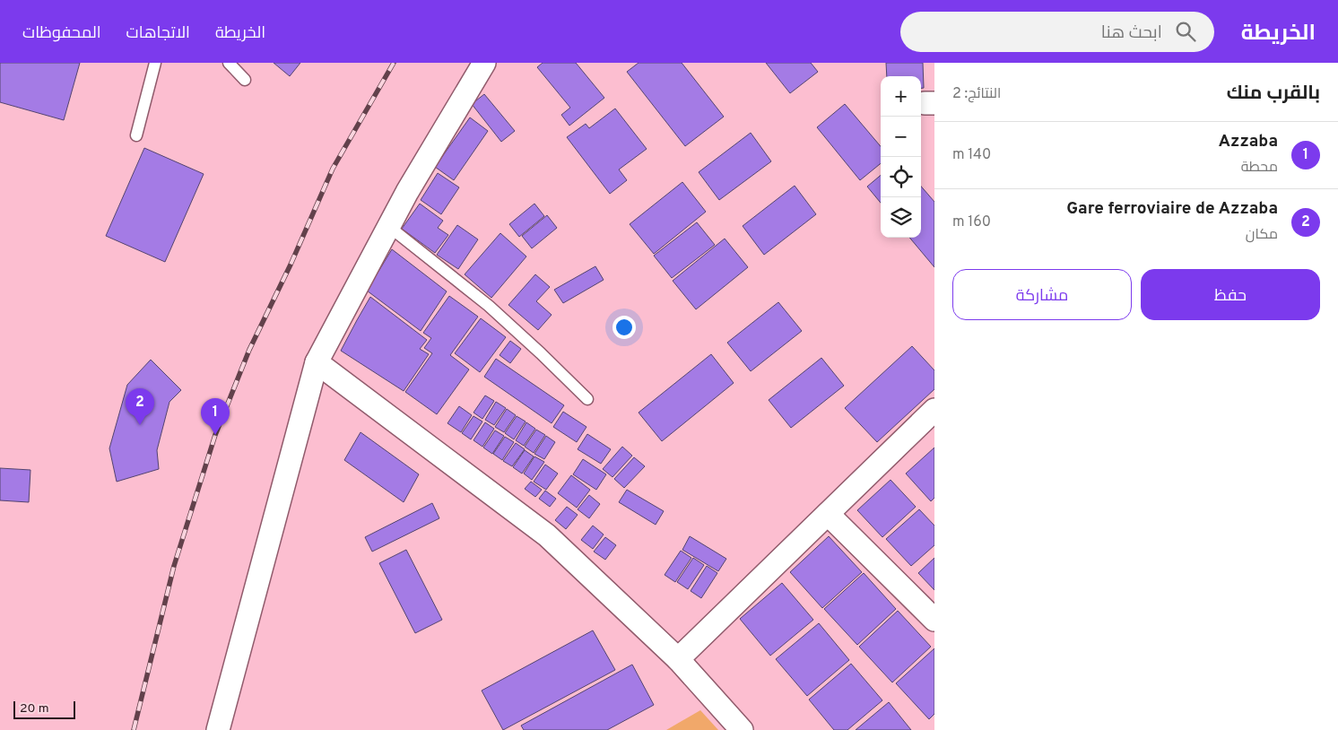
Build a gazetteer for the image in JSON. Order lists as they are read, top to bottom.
{
  "scale_bar": "20 m",
  "page": {
    "header": "الخريطة",
    "search": "ابحث هنا",
    "nav": ["الخريطة", "الاتجاهات", "المحفوظات"],
    "heading": ["بالقرب منك", "النتائج: 2"],
    "map_buttons": ["+", "−"],
    "list": [
      {
        "mark": "1",
        "name": "Azzaba",
        "note": "محطة",
        "value": "140 m"
      },
      {
        "mark": "2",
        "name": "Gare ferroviaire de Azzaba",
        "note": "مكان",
        "value": "160 m"
      }
    ],
    "buttons": ["حفظ", "مشاركة"],
    "pins": ["2", "1"],
    "scale": "20 m"
  }
}
